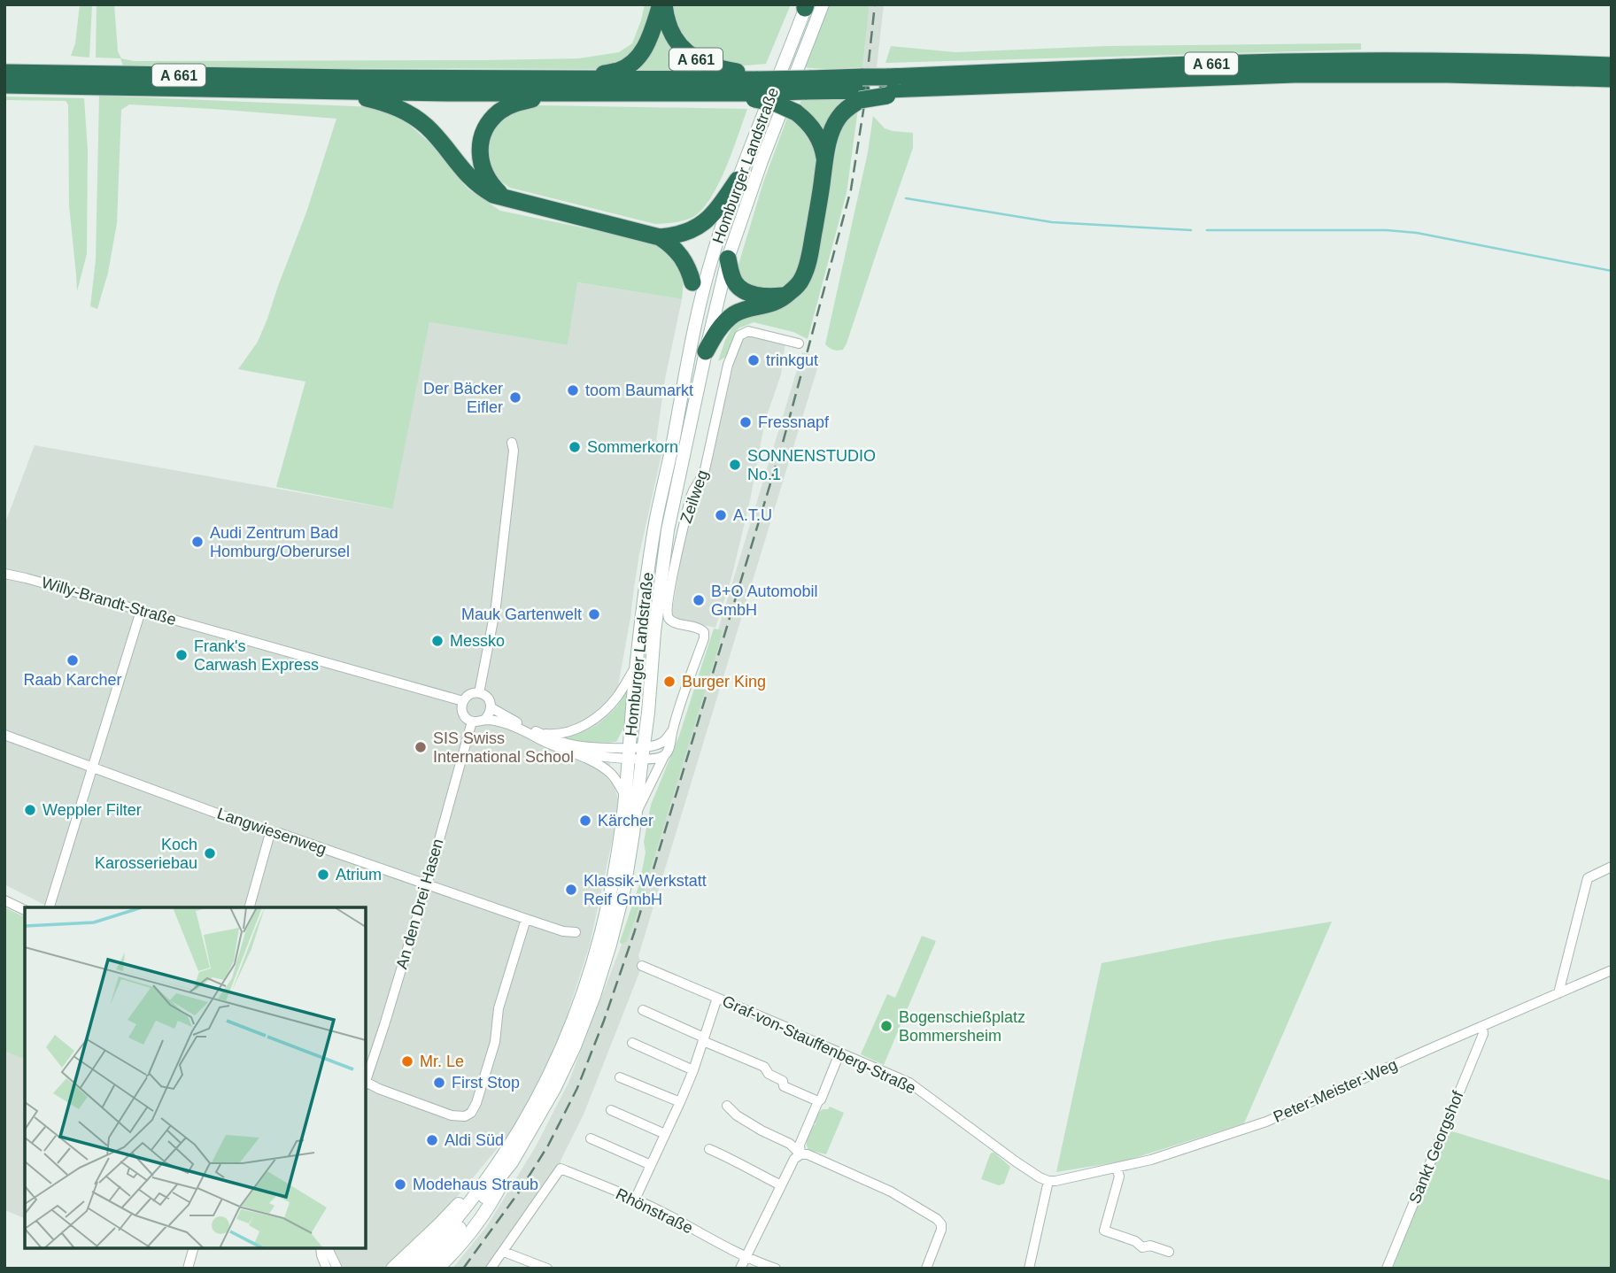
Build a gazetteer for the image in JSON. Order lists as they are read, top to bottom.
{
  "streets": {
    "highway": ["A 661"],
    "main road": ["Homburger Landstraße"],
    "street": [
      "Zeilweg",
      "Willy-Brandt-Straße",
      "Langwiesenweg",
      "An den Drei Hasen",
      "Graf-von-Stauffenberg-Straße",
      "Peter-Meister-Weg",
      "Sankt Georgshof",
      "Rhönstraße"
    ]
  },
  "crossings": [
    ["Homburger Landstraße", "Zeilweg"],
    ["Willy-Brandt-Straße", "An den Drei Hasen"],
    ["Langwiesenweg", "An den Drei Hasen"],
    ["Graf-von-Stauffenberg-Straße", "Peter-Meister-Weg"],
    ["Peter-Meister-Weg", "Sankt Georgshof"]
  ],
  "places": [
    "trinkgut",
    "toom Baumarkt",
    "Der Bäcker Eifler",
    "Fressnapf",
    "Sommerkorn",
    "SONNENSTUDIO No.1",
    "A.T.U",
    "Audi Zentrum Bad Homburg/Oberursel",
    "B+O Automobil GmbH",
    "Mauk Gartenwelt",
    "Messko",
    "Frank's Carwash Express",
    "Raab Karcher",
    "Burger King",
    "SIS Swiss International School",
    "Weppler Filter",
    "Kärcher",
    "Koch Karosseriebau",
    "Atrium",
    "Klassik-Werkstatt Reif GmbH",
    "Bogenschießplatz Bommersheim",
    "Mr. Le",
    "First Stop",
    "Aldi Süd",
    "Modehaus Straub"
  ]
}
